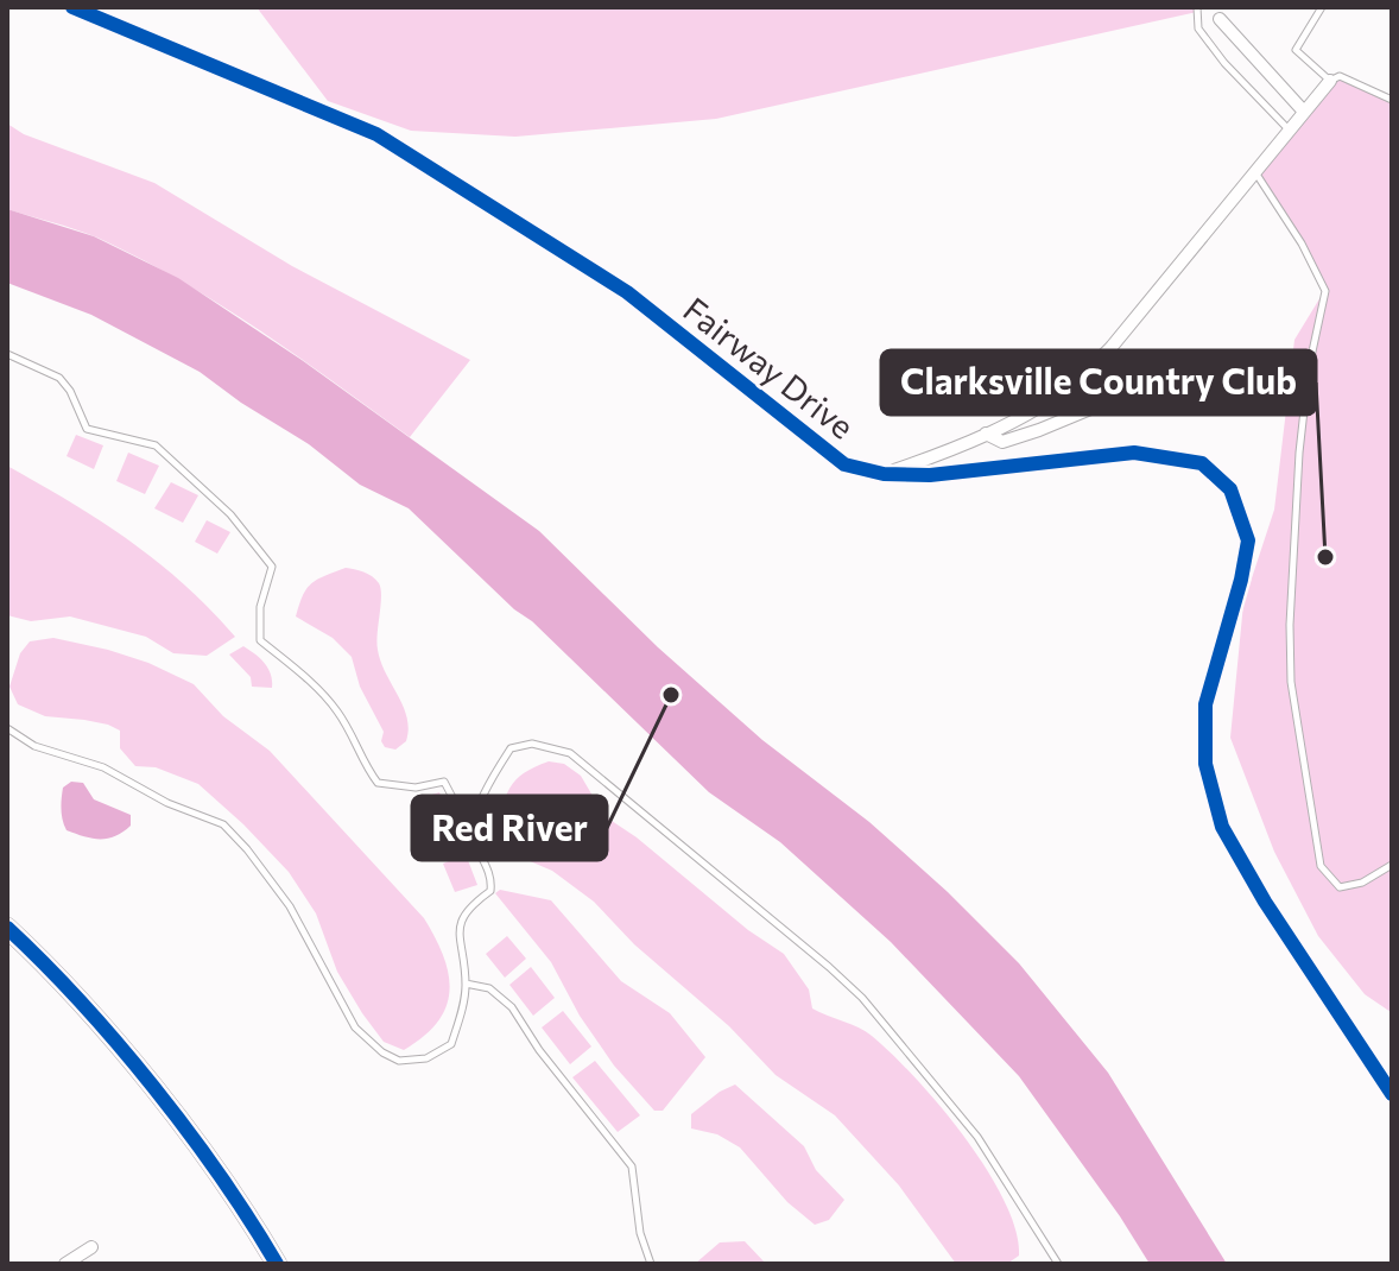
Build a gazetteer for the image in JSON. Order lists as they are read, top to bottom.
{
  "streets": {
    "street": ["Fairway Drive"]
  },
  "places": ["Clarksville Country Club", "Red River"]
}
